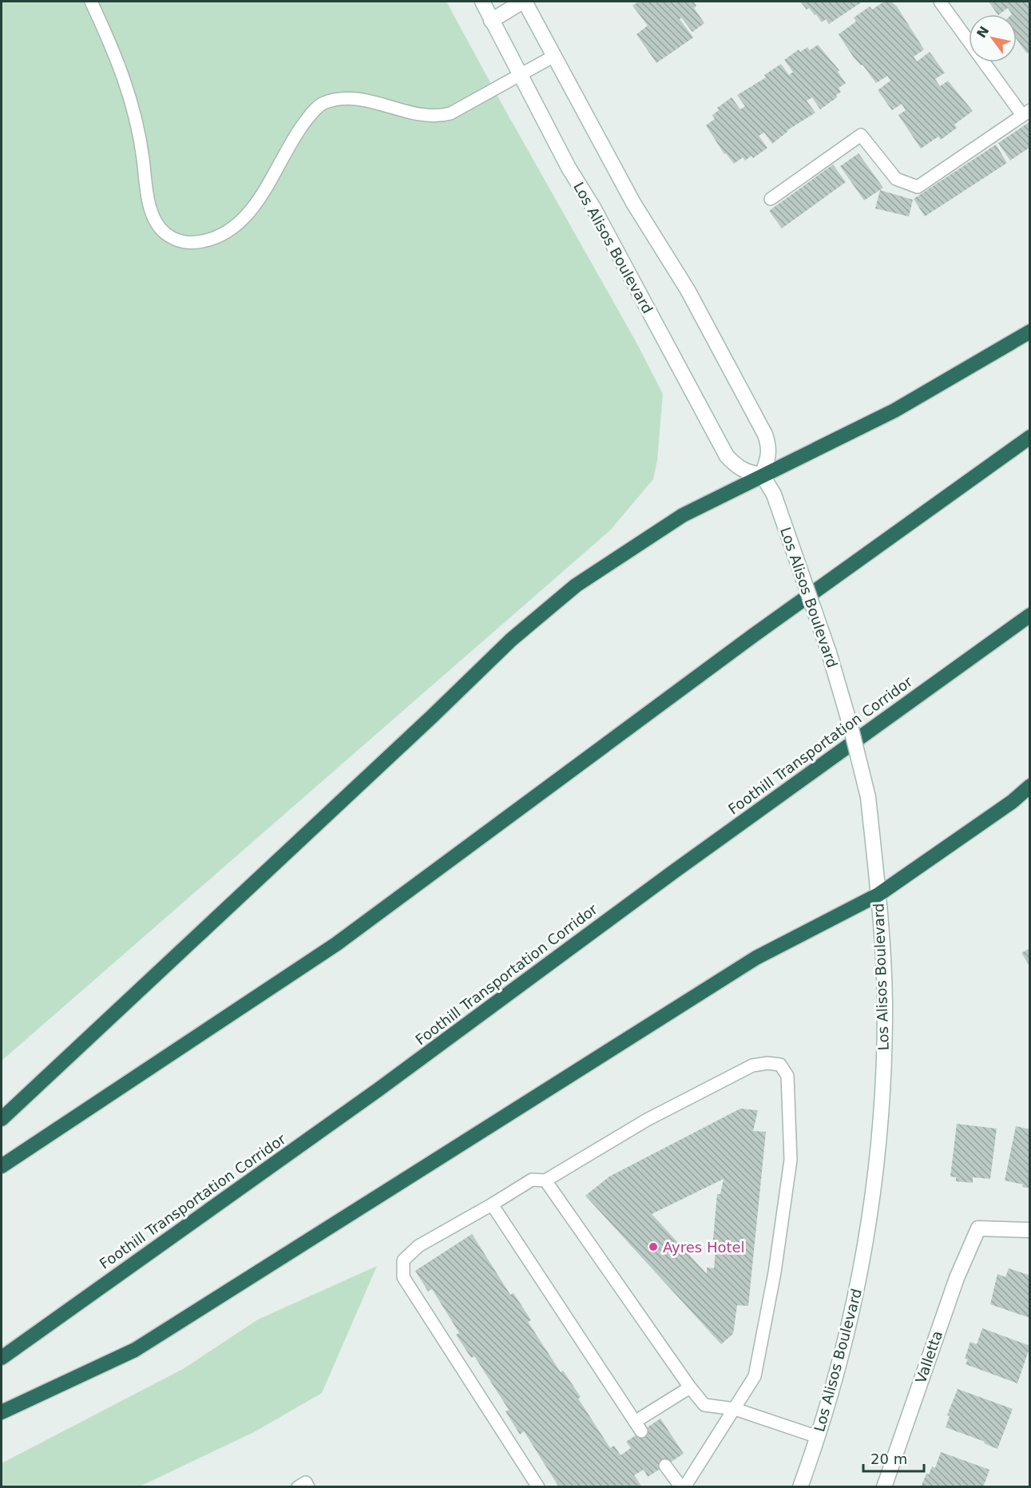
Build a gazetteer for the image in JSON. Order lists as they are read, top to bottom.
{
  "streets": {
    "highway": ["Foothill Transportation Corridor"],
    "main road": ["Los Alisos Boulevard", "Valletta"]
  },
  "places": ["Ayres Hotel"],
  "scale_bar": "20 m",
  "north": "top left"
}
